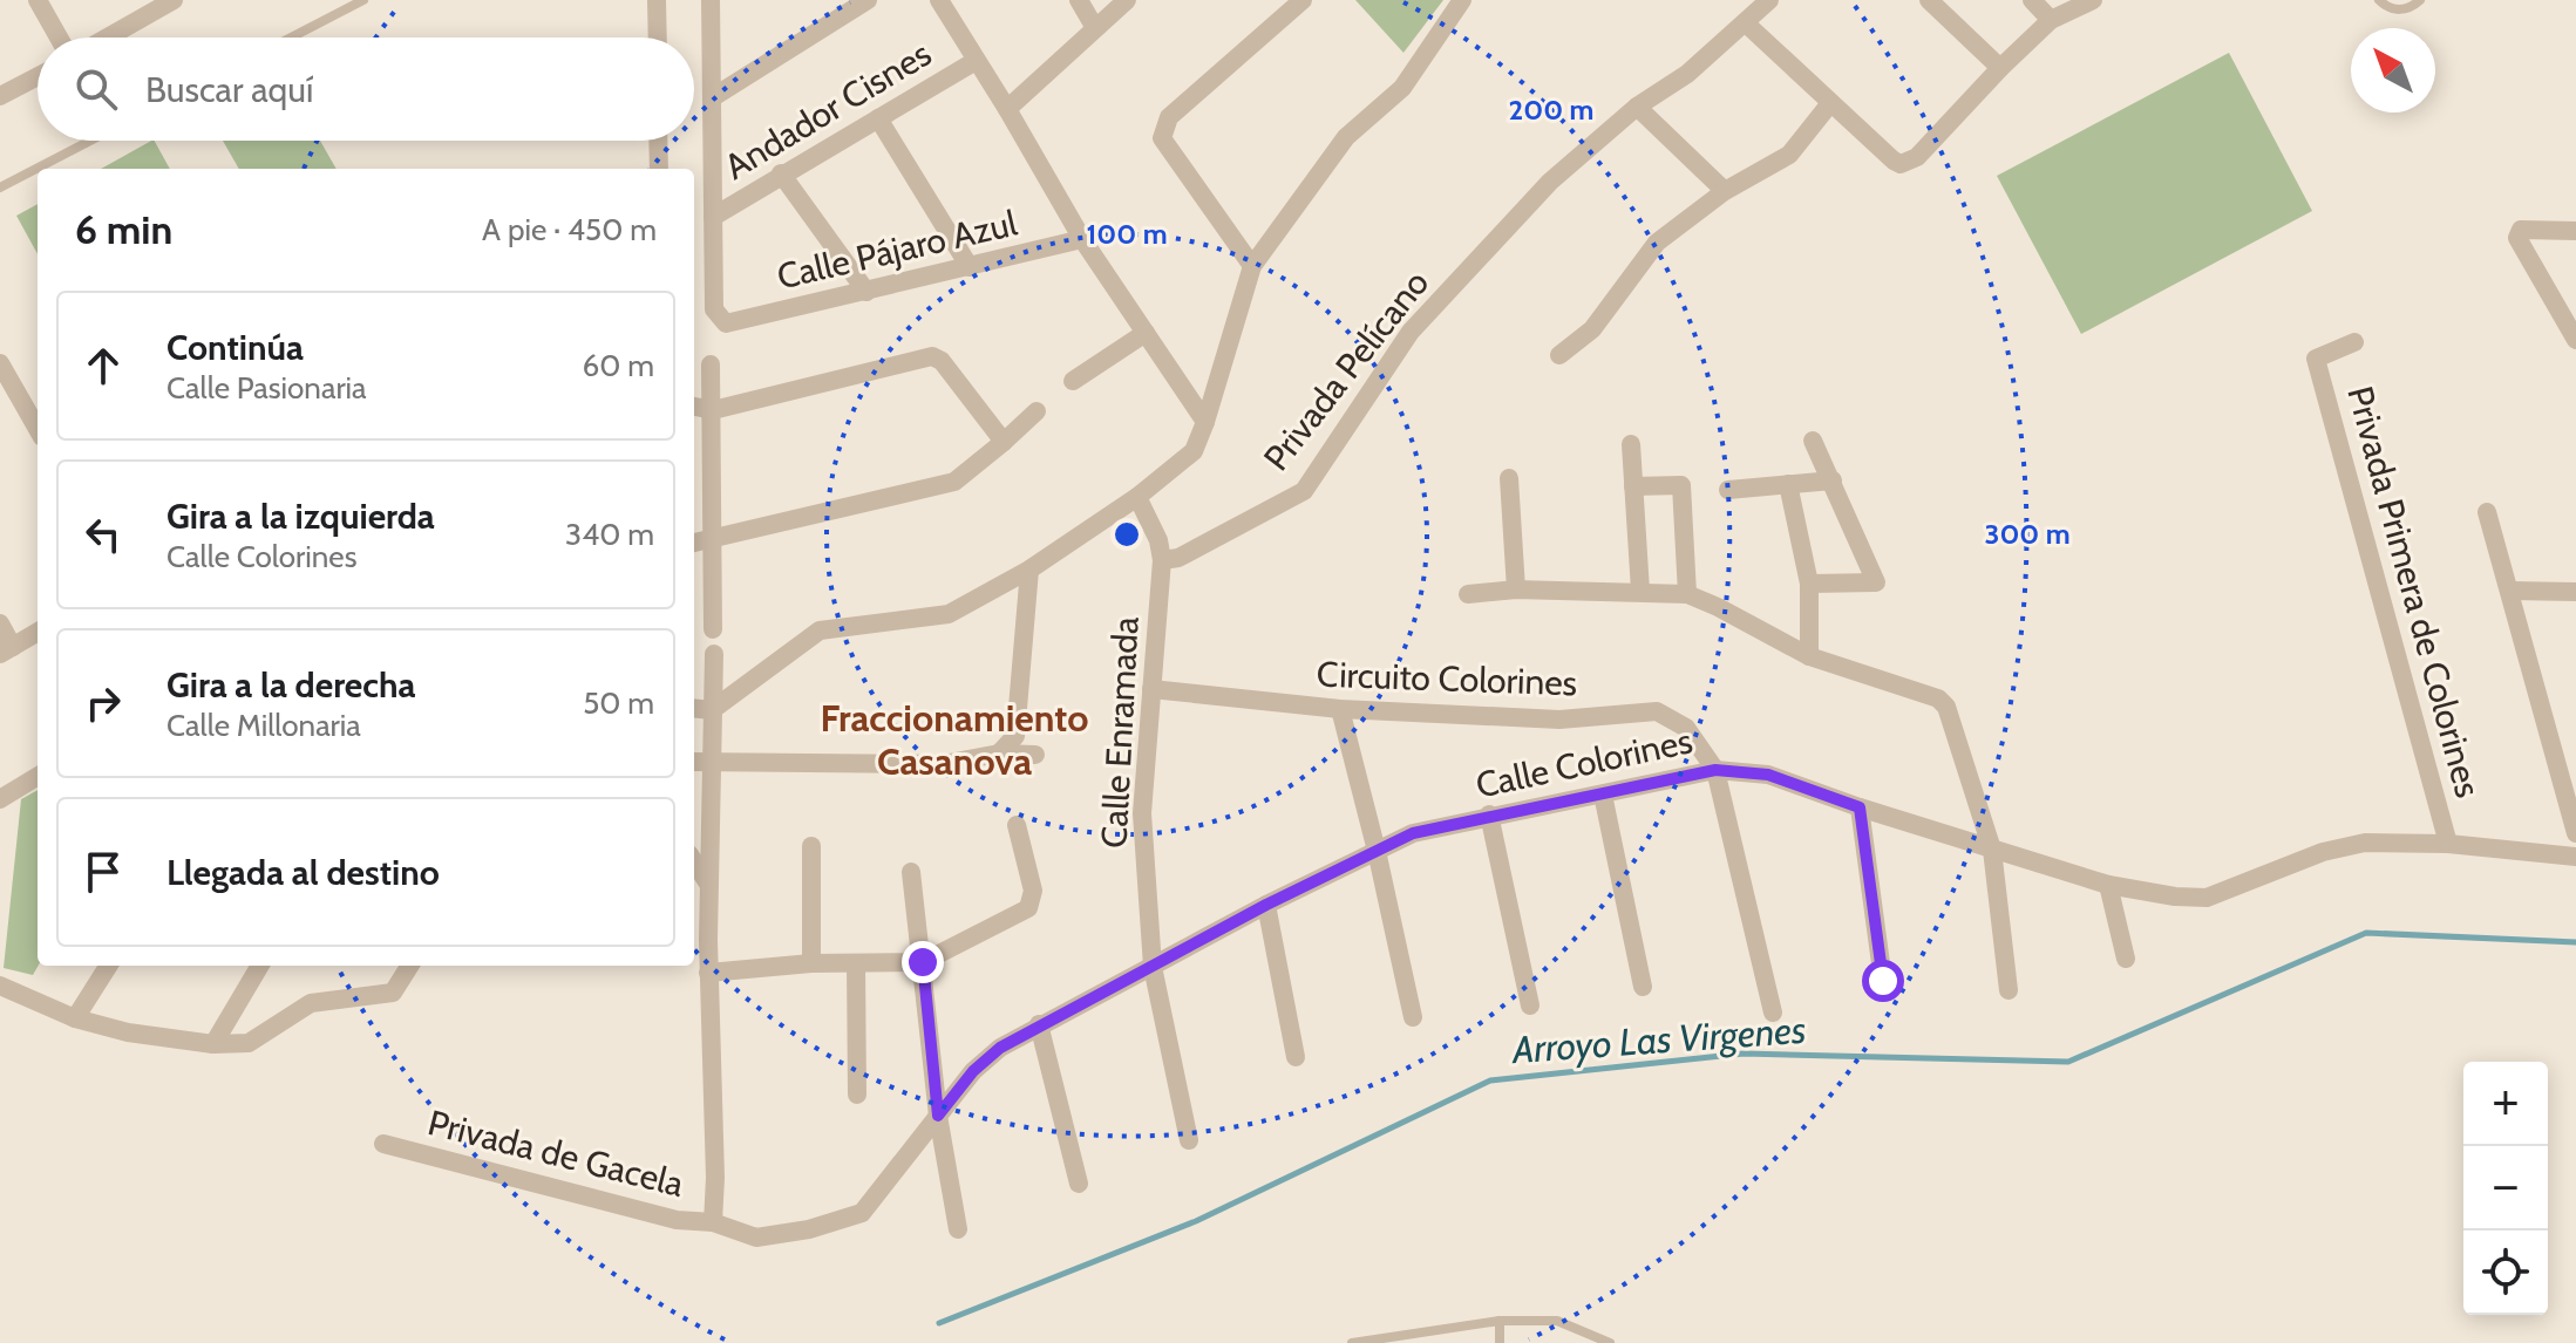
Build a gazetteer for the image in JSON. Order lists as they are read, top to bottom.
{
  "streets": {
    "street": [
      "Andador Cisnes",
      "Calle Pájaro Azul",
      "Privada Pelícano",
      "Privada Primera de Colorines",
      "Circuito Colorines",
      "Calle Enramada",
      "Calle Colorines",
      "Privada de Gacela"
    ]
  },
  "crossings": [
    ["Andador Cisnes", "Calle Pájaro Azul"],
    ["Privada Pelícano", "Calle Enramada"],
    ["Privada Primera de Colorines", "Calle Colorines"],
    ["Circuito Colorines", "Calle Enramada"],
    ["Circuito Colorines", "Calle Colorines"],
    ["Calle Enramada", "Calle Colorines"],
    ["Calle Colorines", "Privada de Gacela"]
  ],
  "districts": ["Fraccionamiento Casanova"],
  "water": ["Arroyo Las Virgenes"],
  "north": "top left",
  "page": {
    "search": "Buscar aquí",
    "heading": ["6 min", "A pie · 450 m"],
    "list": [
      ["Continúa", "Calle Pasionaria", "60 m"],
      ["Gira a la izquierda", "Calle Colorines", "340 m"],
      ["Gira a la derecha", "Calle Millonaria", "50 m"],
      "Llegada al destino"
    ],
    "map_buttons": ["+", "−"]
  },
  "rings": ["200 m", "100 m", "300 m"]
}
